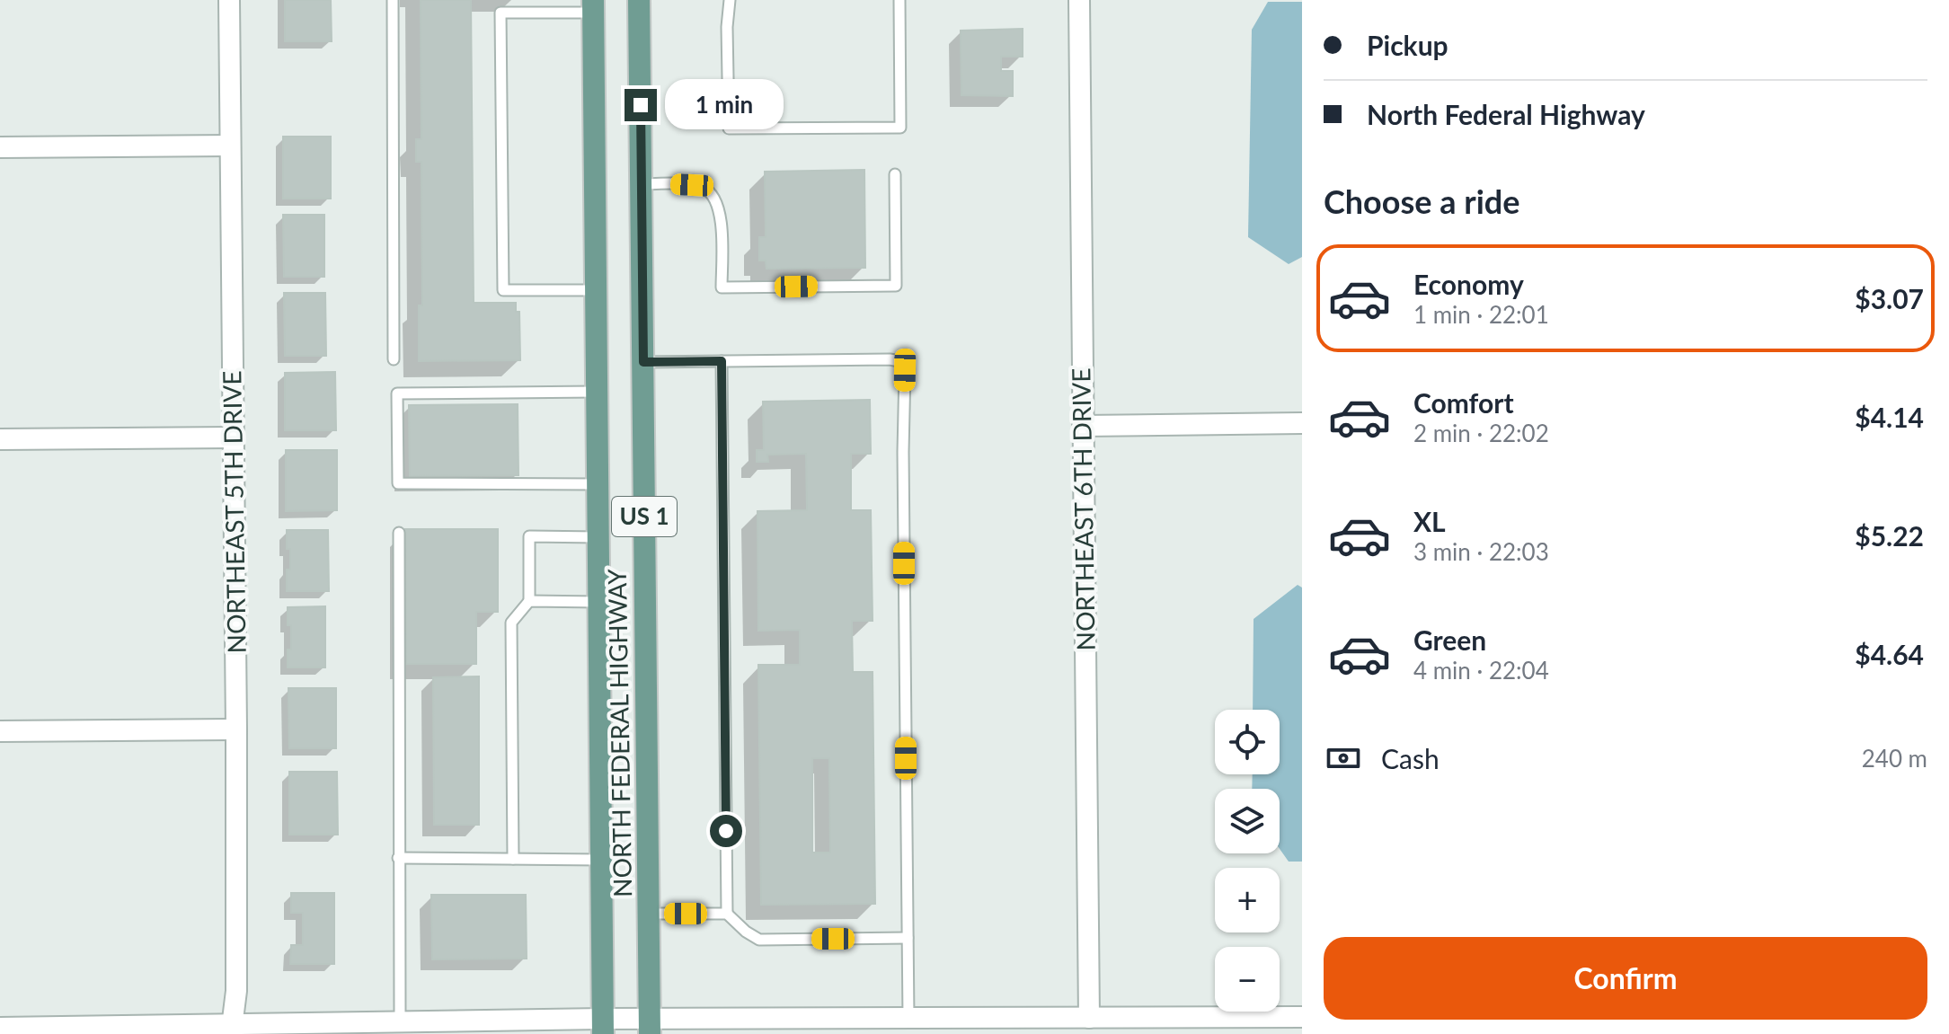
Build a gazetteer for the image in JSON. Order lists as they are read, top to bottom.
{
  "streets": {
    "main road": ["US 1", "NORTH FEDERAL HIGHWAY"],
    "street": ["NORTHEAST 6TH DRIVE", "NORTHEAST 5TH DRIVE"]
  },
  "page": {
    "banner": ["Pickup", "North Federal Highway"],
    "bubble": "1 min",
    "heading": "Choose a ride",
    "list": [
      {
        "name": "Economy",
        "note": "1 min · 22:01",
        "value": "$3.07"
      },
      {
        "name": "Comfort",
        "note": "2 min · 22:02",
        "value": "$4.14"
      },
      {
        "name": "XL",
        "note": "3 min · 22:03",
        "value": "$5.22"
      },
      {
        "name": "Green",
        "note": "4 min · 22:04",
        "value": "$4.64"
      }
    ],
    "map_buttons": ["+", "−"],
    "pay": ["Cash", "240 m"],
    "buttons": "Confirm"
  }
}
